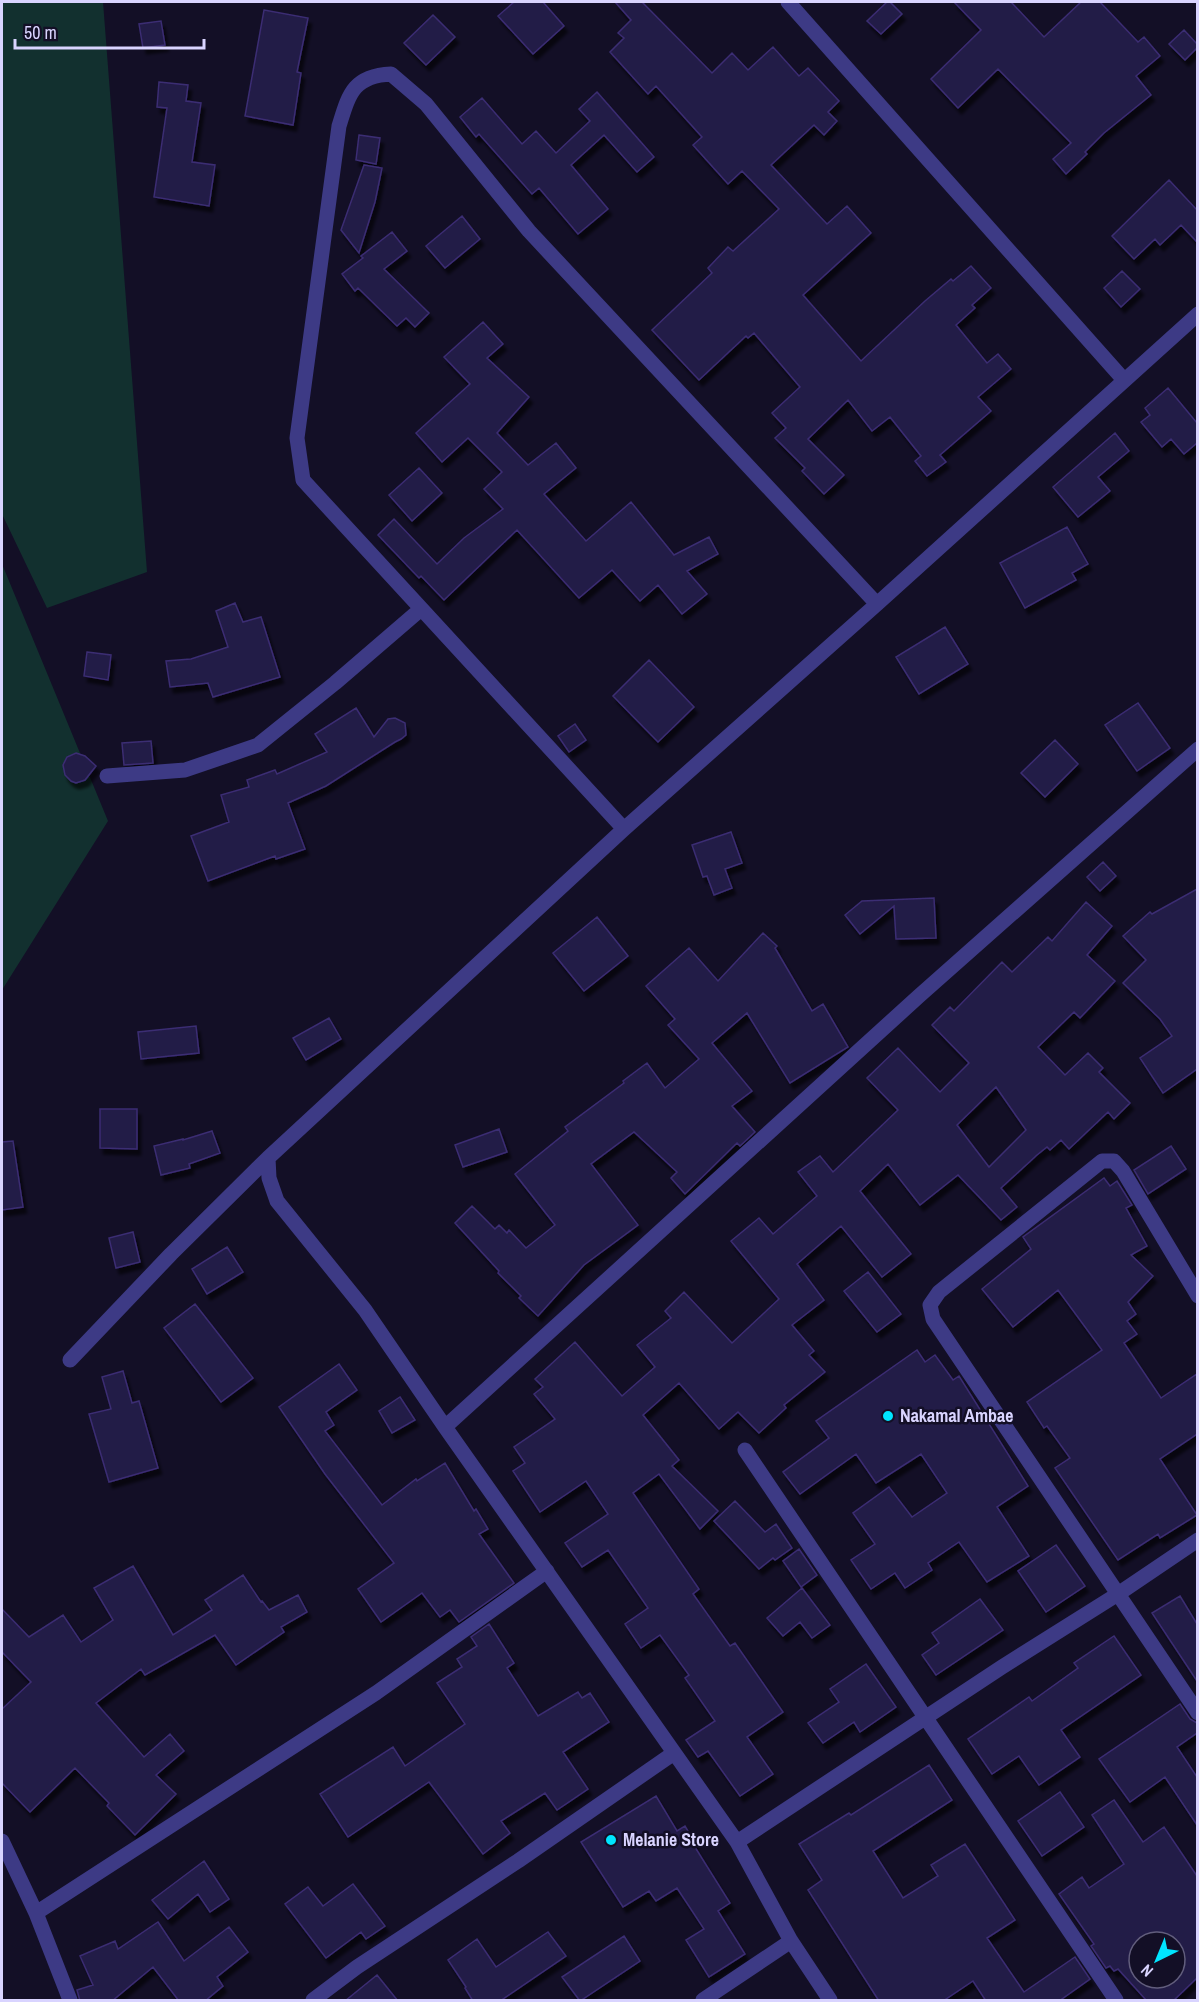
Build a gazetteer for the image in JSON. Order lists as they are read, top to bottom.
{
  "places": ["Nakamal Ambae", "Melanie Store"],
  "scale_bar": "50 m",
  "north": "bottom left"
}
